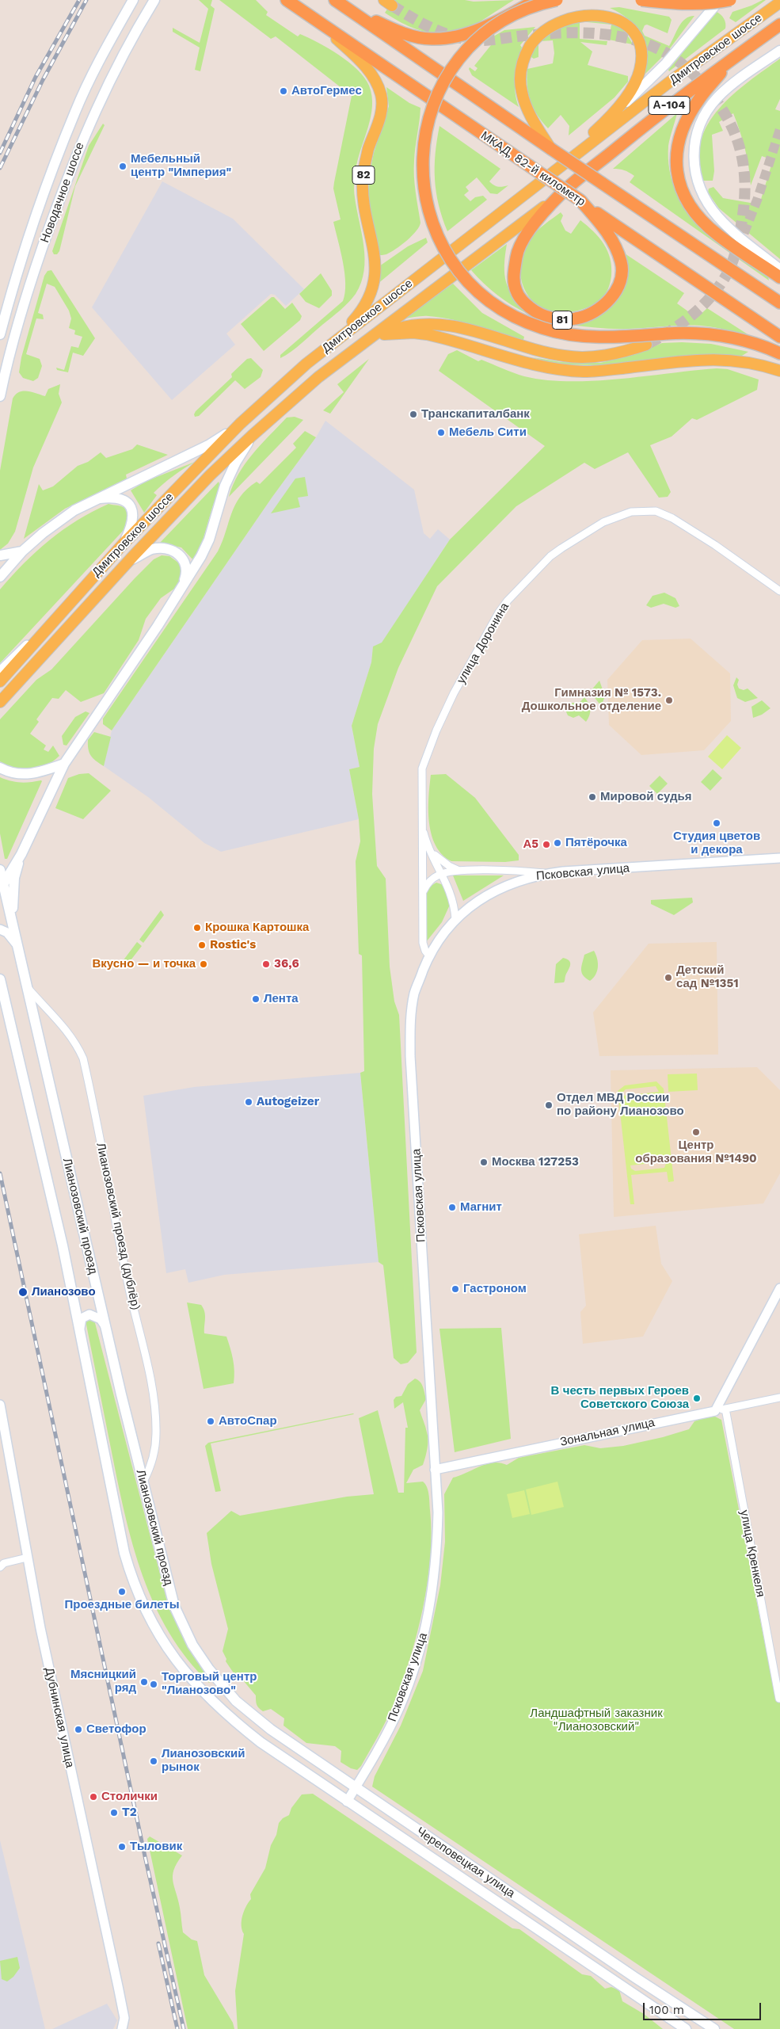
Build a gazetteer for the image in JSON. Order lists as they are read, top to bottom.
{
  "streets": {
    "highway": [
      "Дмитровское шоссе",
      "А-104",
      "МКАД, 82-й километр",
      "81"
    ],
    "main road": [
      "82",
      "Новодачное шоссе",
      "Лианозовский проезд",
      "Череповецкая улица"
    ],
    "street": [
      "улица Доронина",
      "Псковская улица",
      "Лианозовский проезд (дублёр)",
      "Зональная улица",
      "улица Кренкеля",
      "Дубнинская улица"
    ]
  },
  "crossings": [
    ["Дмитровское шоссе", "82"],
    ["Дмитровское шоссе", "81"],
    ["МКАД, 82-й километр", "82"],
    ["МКАД, 82-й километр", "81"],
    ["улица Доронина", "Псковская улица"],
    ["Псковская улица", "Зональная улица"],
    ["Псковская улица", "Череповецкая улица"],
    ["Лианозовский проезд", "Лианозовский проезд (дублёр)"],
    ["Лианозовский проезд", "Череповецкая улица"]
  ],
  "parks": ["Ландшафтный заказник \"Лианозовский\""],
  "places": [
    "АвтоГермес",
    "Мебельный центр \"Империя\"",
    "Транскапиталбанк",
    "Мебель Сити",
    "Гимназия № 1573. Дошкольное отделение",
    "Мировой судья",
    "Студия цветов и декора",
    "Пятёрочка",
    "А5",
    "Крошка Картошка",
    "Rostic's",
    "Вкусно — и точка",
    "36,6",
    "Детский сад №1351",
    "Лента",
    "Autogeizer",
    "Отдел МВД России по району Лианозово",
    "Центр образования №1490",
    "Москва 127253",
    "Магнит",
    "Гастроном",
    "Лианозово",
    "В честь первых Героев Советского Союза",
    "АвтоСпар",
    "Проездные билеты",
    "Мясницкий ряд",
    "Торговый центр \"Лианозово\"",
    "Светофор",
    "Лианозовский рынок",
    "Столички",
    "T2",
    "Тыловик"
  ],
  "scale_bar": "100 m"
}
